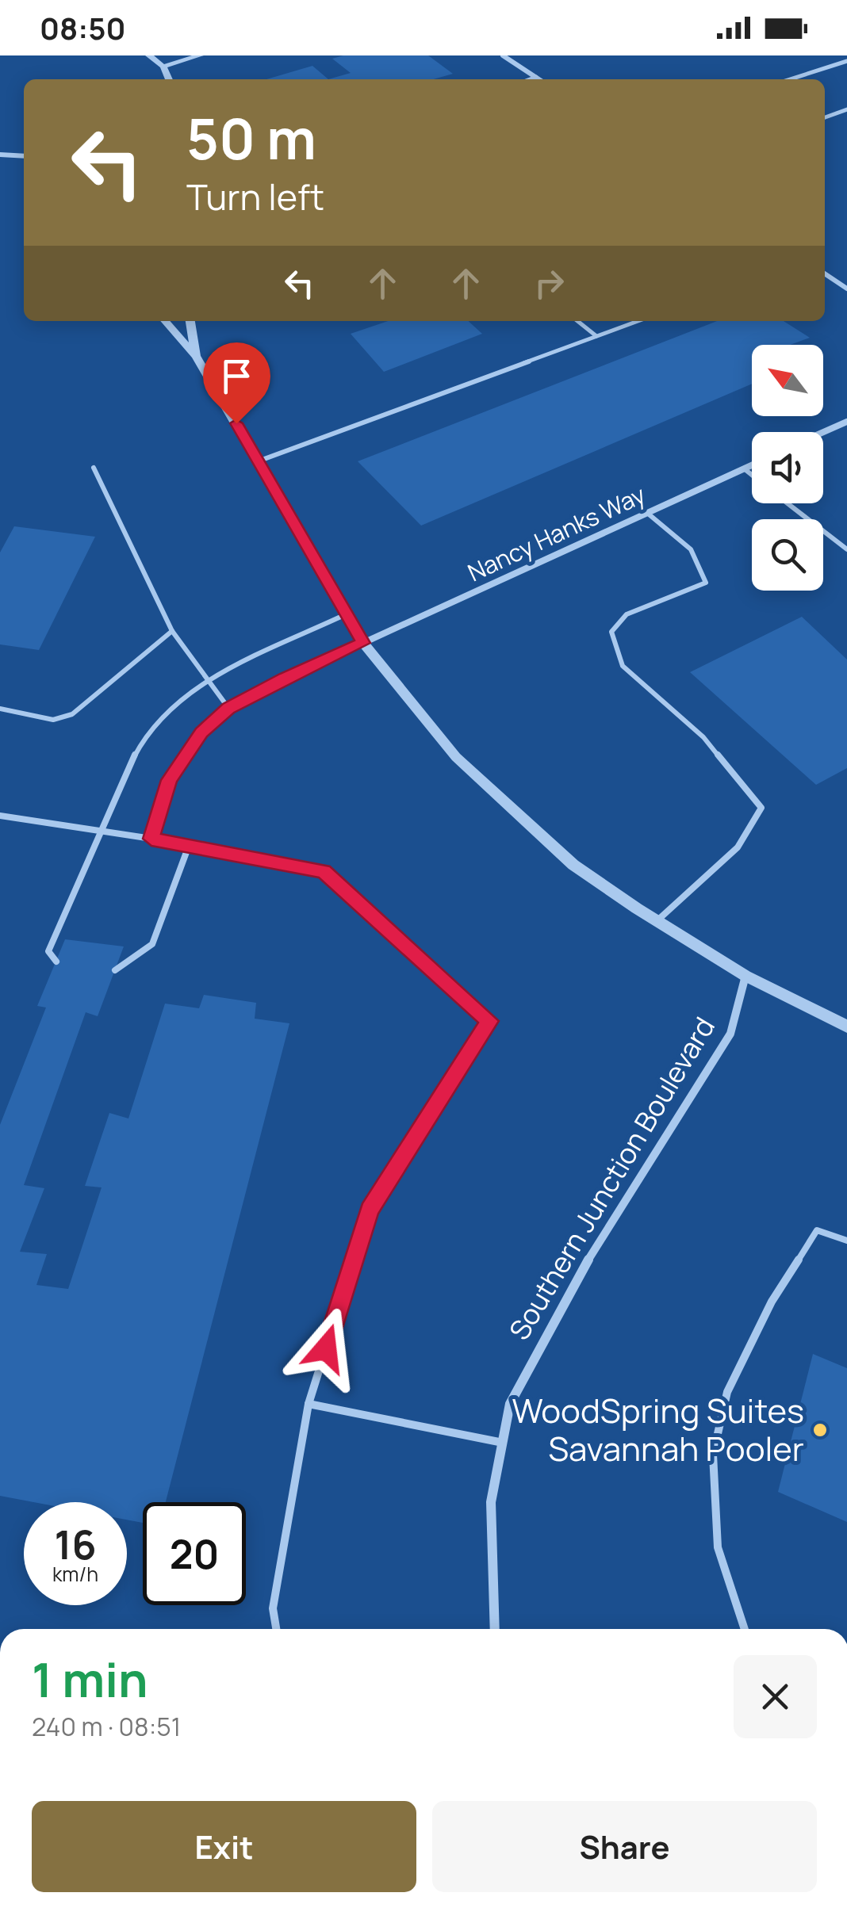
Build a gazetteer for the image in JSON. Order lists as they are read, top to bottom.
{
  "streets": {
    "street": ["Nancy Hanks Way", "Southern Junction Boulevard"]
  },
  "places": ["WoodSpring Suites Savannah Pooler"],
  "north": "top left",
  "page": {
    "status": "08:50",
    "turn": ["50 m", "Turn left"],
    "speed": "16 km/h",
    "limit": "20",
    "heading": ["1 min", "240 m · 08:51"],
    "buttons": ["Exit", "Share"]
  }
}
